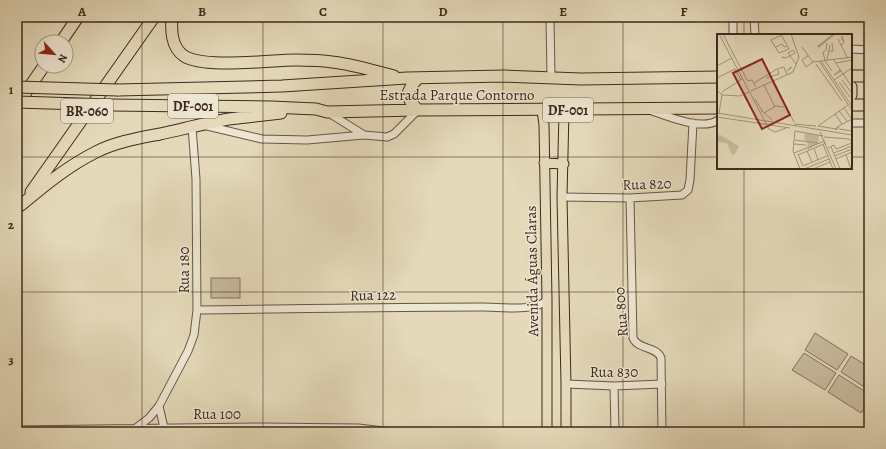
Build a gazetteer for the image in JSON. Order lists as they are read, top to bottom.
{
  "streets": {
    "highway": ["Estrada Parque Contorno", "DF-001", "BR-060"],
    "main road": ["Avenida Águas Claras"],
    "street": [
      "Rua 820",
      "Rua 180",
      "Rua 122",
      "Rua 800",
      "Rua 830",
      "Rua 100"
    ]
  },
  "crossings": [
    ["Estrada Parque Contorno", "DF-001"],
    ["Estrada Parque Contorno", "Avenida Águas Claras"],
    ["Rua 820", "Rua 800"],
    ["Rua 180", "Rua 122"],
    ["Rua 180", "Rua 100"],
    ["Avenida Águas Claras", "Rua 122"],
    ["Rua 800", "Rua 830"]
  ],
  "north": "bottom right",
  "grid": {
    "columns": [
      "A",
      "B",
      "C",
      "D",
      "E",
      "F",
      "G"
    ],
    "rows": ["1", "2", "3"]
  }
}
